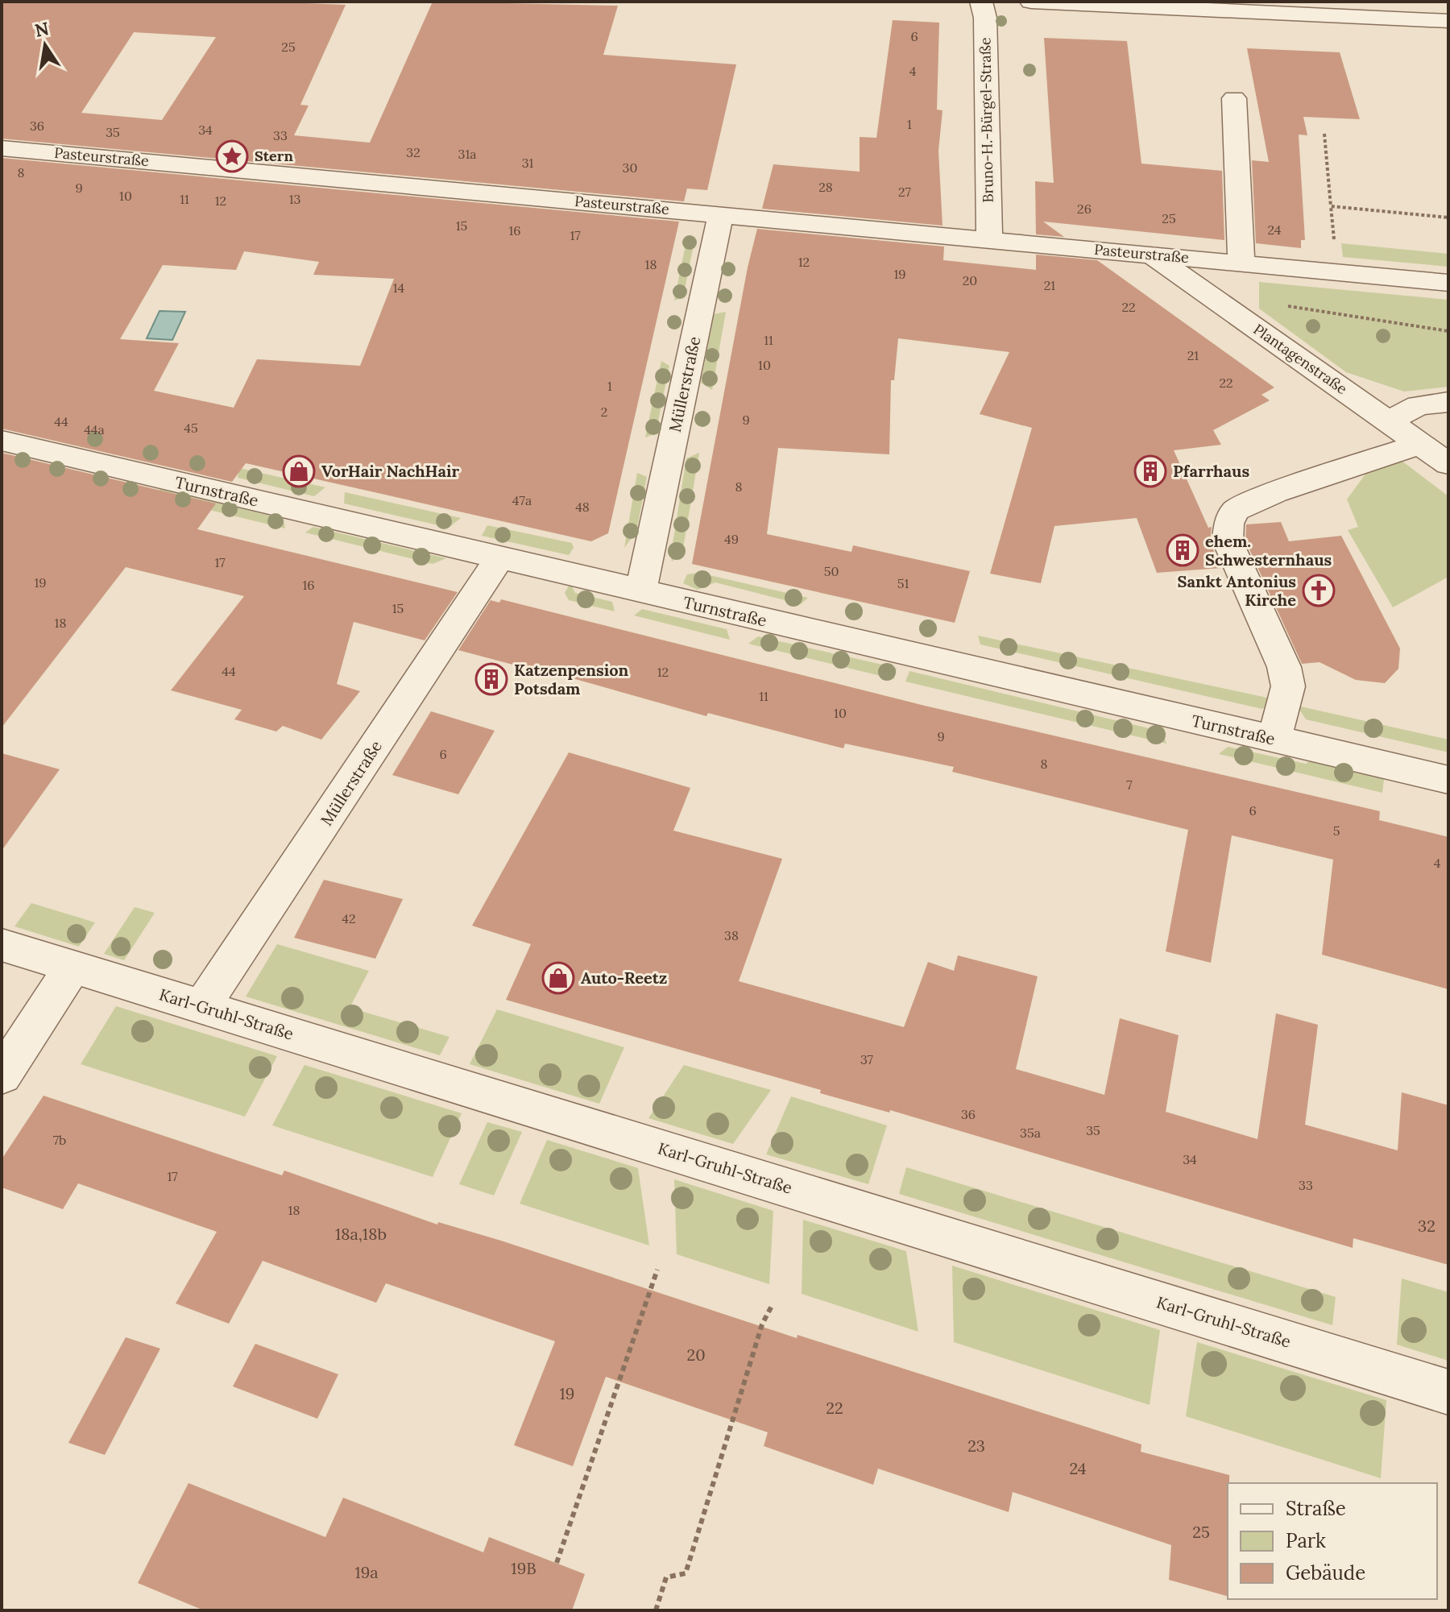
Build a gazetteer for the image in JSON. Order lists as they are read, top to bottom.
{
  "streets": {
    "street": [
      "Bruno-H.-Bürgel-Straße",
      "Pasteurstraße",
      "Plantagenstraße",
      "Müllerstraße",
      "Turnstraße",
      "Karl-Gruhl-Straße"
    ]
  },
  "crossings": [
    ["Bruno-H.-Bürgel-Straße", "Pasteurstraße"],
    ["Pasteurstraße", "Plantagenstraße"],
    ["Pasteurstraße", "Müllerstraße"],
    ["Müllerstraße", "Turnstraße"],
    ["Müllerstraße", "Karl-Gruhl-Straße"]
  ],
  "places": {
    "place": ["Stern"],
    "shop": ["VorHair NachHair", "Auto-Reetz"],
    "building": ["Pfarrhaus", "ehem. Schwesternhaus", "Katzenpension Potsdam"],
    "church": ["Sankt Antonius Kirche"]
  },
  "house_numbers": [
    "6",
    "25",
    "4",
    "1",
    "36",
    "34",
    "35",
    "33",
    "32",
    "31a",
    "31",
    "30",
    "8",
    "28",
    "9",
    "27",
    "10",
    "11",
    "13",
    "12",
    "26",
    "25",
    "15",
    "24",
    "16",
    "17",
    "12",
    "18",
    "19",
    "20",
    "21",
    "14",
    "22",
    "11",
    "21",
    "10",
    "22",
    "1",
    "2",
    "9",
    "44",
    "45",
    "44a",
    "8",
    "47a",
    "48",
    "49",
    "17",
    "50",
    "19",
    "51",
    "16",
    "15",
    "18",
    "44",
    "12",
    "11",
    "10",
    "9",
    "6",
    "8",
    "7",
    "6",
    "5",
    "4",
    "42",
    "38",
    "37",
    "36",
    "35",
    "35a",
    "7b",
    "34",
    "17",
    "33",
    "18",
    "32",
    "18a,18b",
    "20",
    "19",
    "22",
    "23",
    "24",
    "25",
    "19B",
    "19a"
  ],
  "legend": ["Straße", "Park", "Gebäude"],
  "north": "top"
}
